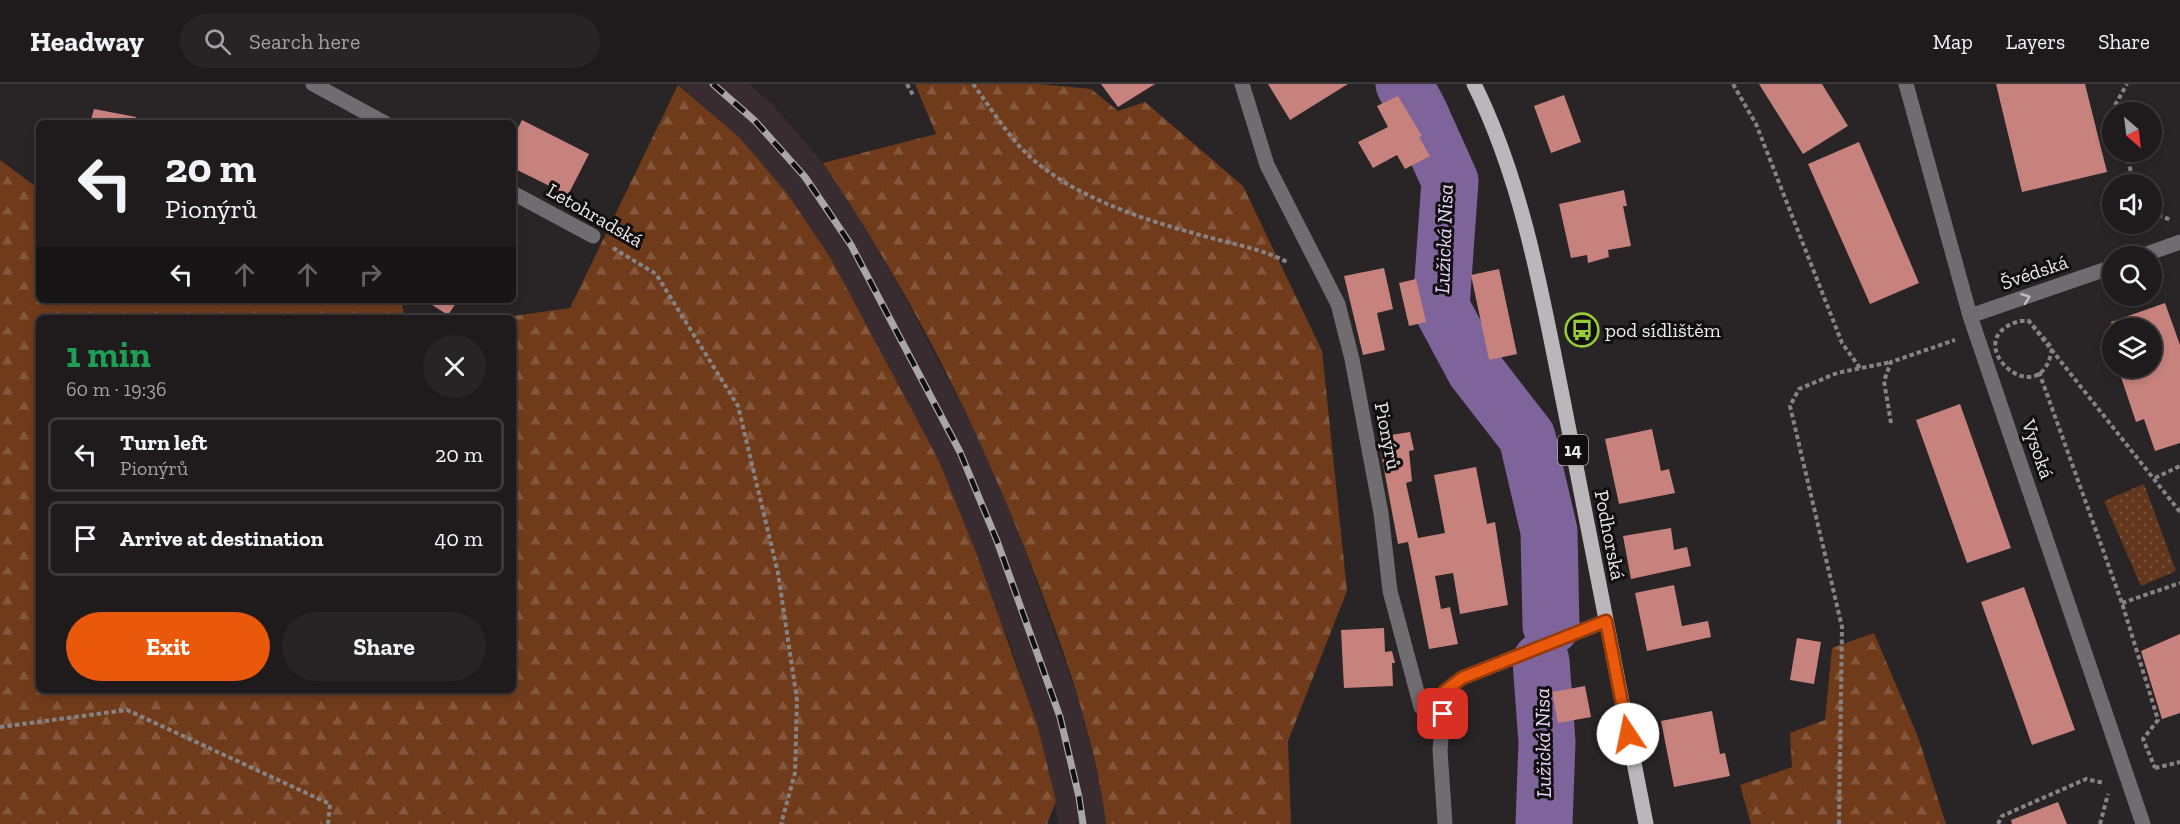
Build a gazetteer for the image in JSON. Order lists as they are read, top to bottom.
{
  "streets": {
    "main road": ["14", "Podhorská"],
    "street": [
      "Letohradská",
      "Švédská",
      "Pionýrů",
      "Vysoká"
    ]
  },
  "crossings": [
    ["Švédská", "Vysoká"]
  ],
  "one_way": ["Švédská"],
  "water": ["Lužická Nisa"],
  "places": {
    "bus stop": ["pod sídlištěm"]
  },
  "north": "bottom right",
  "page": {
    "header": "Headway",
    "search": "Search here",
    "nav": ["Map", "Layers", "Share"],
    "turn": ["20 m", "Pionýrů"],
    "heading": ["1 min", "60 m · 19:36"],
    "list": [
      {
        "name": "Turn left",
        "note": "Pionýrů",
        "value": "20 m"
      },
      {
        "name": "Arrive at destination",
        "value": "40 m"
      }
    ],
    "buttons": ["Exit", "Share"]
  }
}
